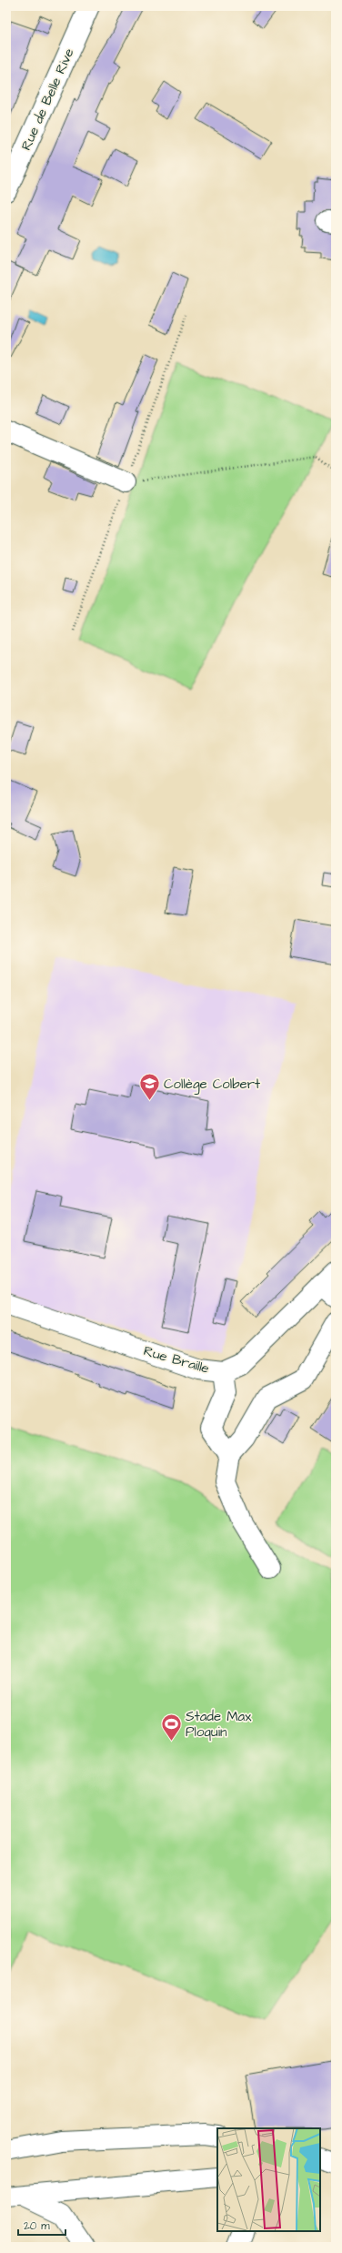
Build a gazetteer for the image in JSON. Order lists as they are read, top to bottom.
{
  "streets": {
    "street": ["Rue de Belle Rive", "Rue Braille"]
  },
  "places": {
    "school or university": ["Collège Colbert"],
    "sports": ["Stade Max Ploquin"]
  },
  "scale_bar": "20 m"
}
